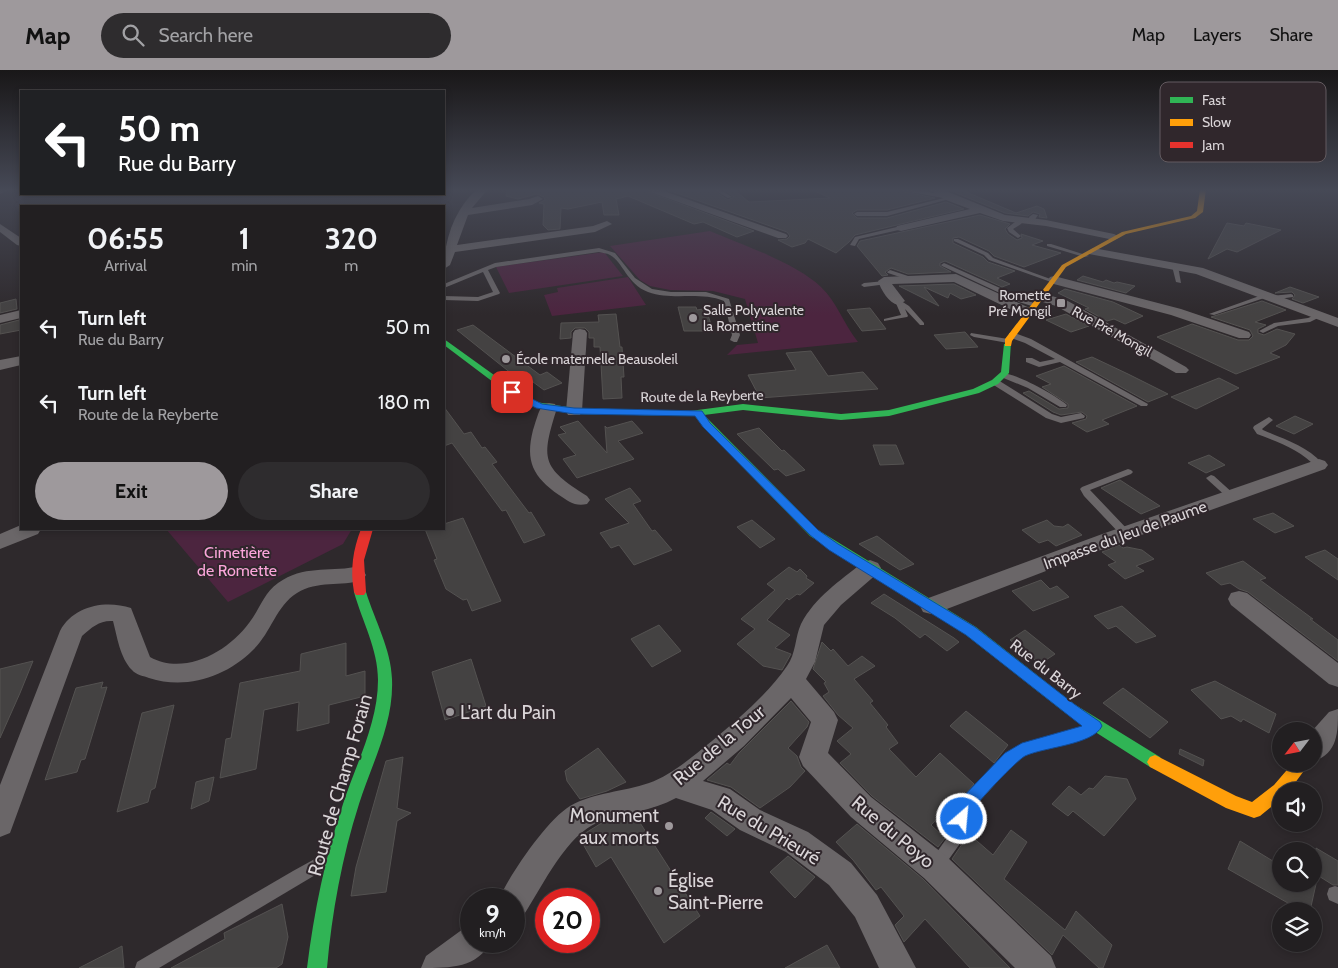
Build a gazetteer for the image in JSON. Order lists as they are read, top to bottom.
{
  "streets": {
    "main road": ["Route de la Reyberte", "Rue du Barry", "Route de Champ Forain"],
    "street": [
      "Rue Pré Mongil",
      "Impasse du Jeu de Paume",
      "Rue de la Tour",
      "Rue du Prieuré",
      "Rue du Poyo"
    ]
  },
  "crossings": [
    ["Route de la Reyberte", "Rue du Barry"],
    ["Impasse du Jeu de Paume", "Rue du Barry"],
    ["Rue du Barry", "Rue de la Tour"],
    ["Rue de la Tour", "Rue du Prieuré"],
    ["Rue de la Tour", "Rue du Poyo"]
  ],
  "parks": ["Cimetière de Romette"],
  "places": {
    "transit": ["Romette Pré Mongil"],
    "other": [
      "Salle Polyvalente la Romettine",
      "École maternelle Beausoleil",
      "L'art du Pain",
      "Monument aux morts",
      "Église Saint-Pierre"
    ]
  },
  "legend": ["Fast", "Slow", "Jam"],
  "north": "bottom left",
  "page": {
    "header": "Map",
    "search": "Search here",
    "nav": ["Map", "Layers", "Share"],
    "turn": ["50 m", "Rue du Barry"],
    "eta": [
      "06:55",
      "Arrival",
      "1",
      "min",
      "320",
      "m"
    ],
    "list": [
      {
        "name": "Turn left",
        "note": "Rue du Barry",
        "value": "50 m"
      },
      {
        "name": "Turn left",
        "note": "Route de la Reyberte",
        "value": "180 m"
      }
    ],
    "buttons": ["Exit", "Share"],
    "speed": "9 km/h",
    "limit": "20"
  }
}
